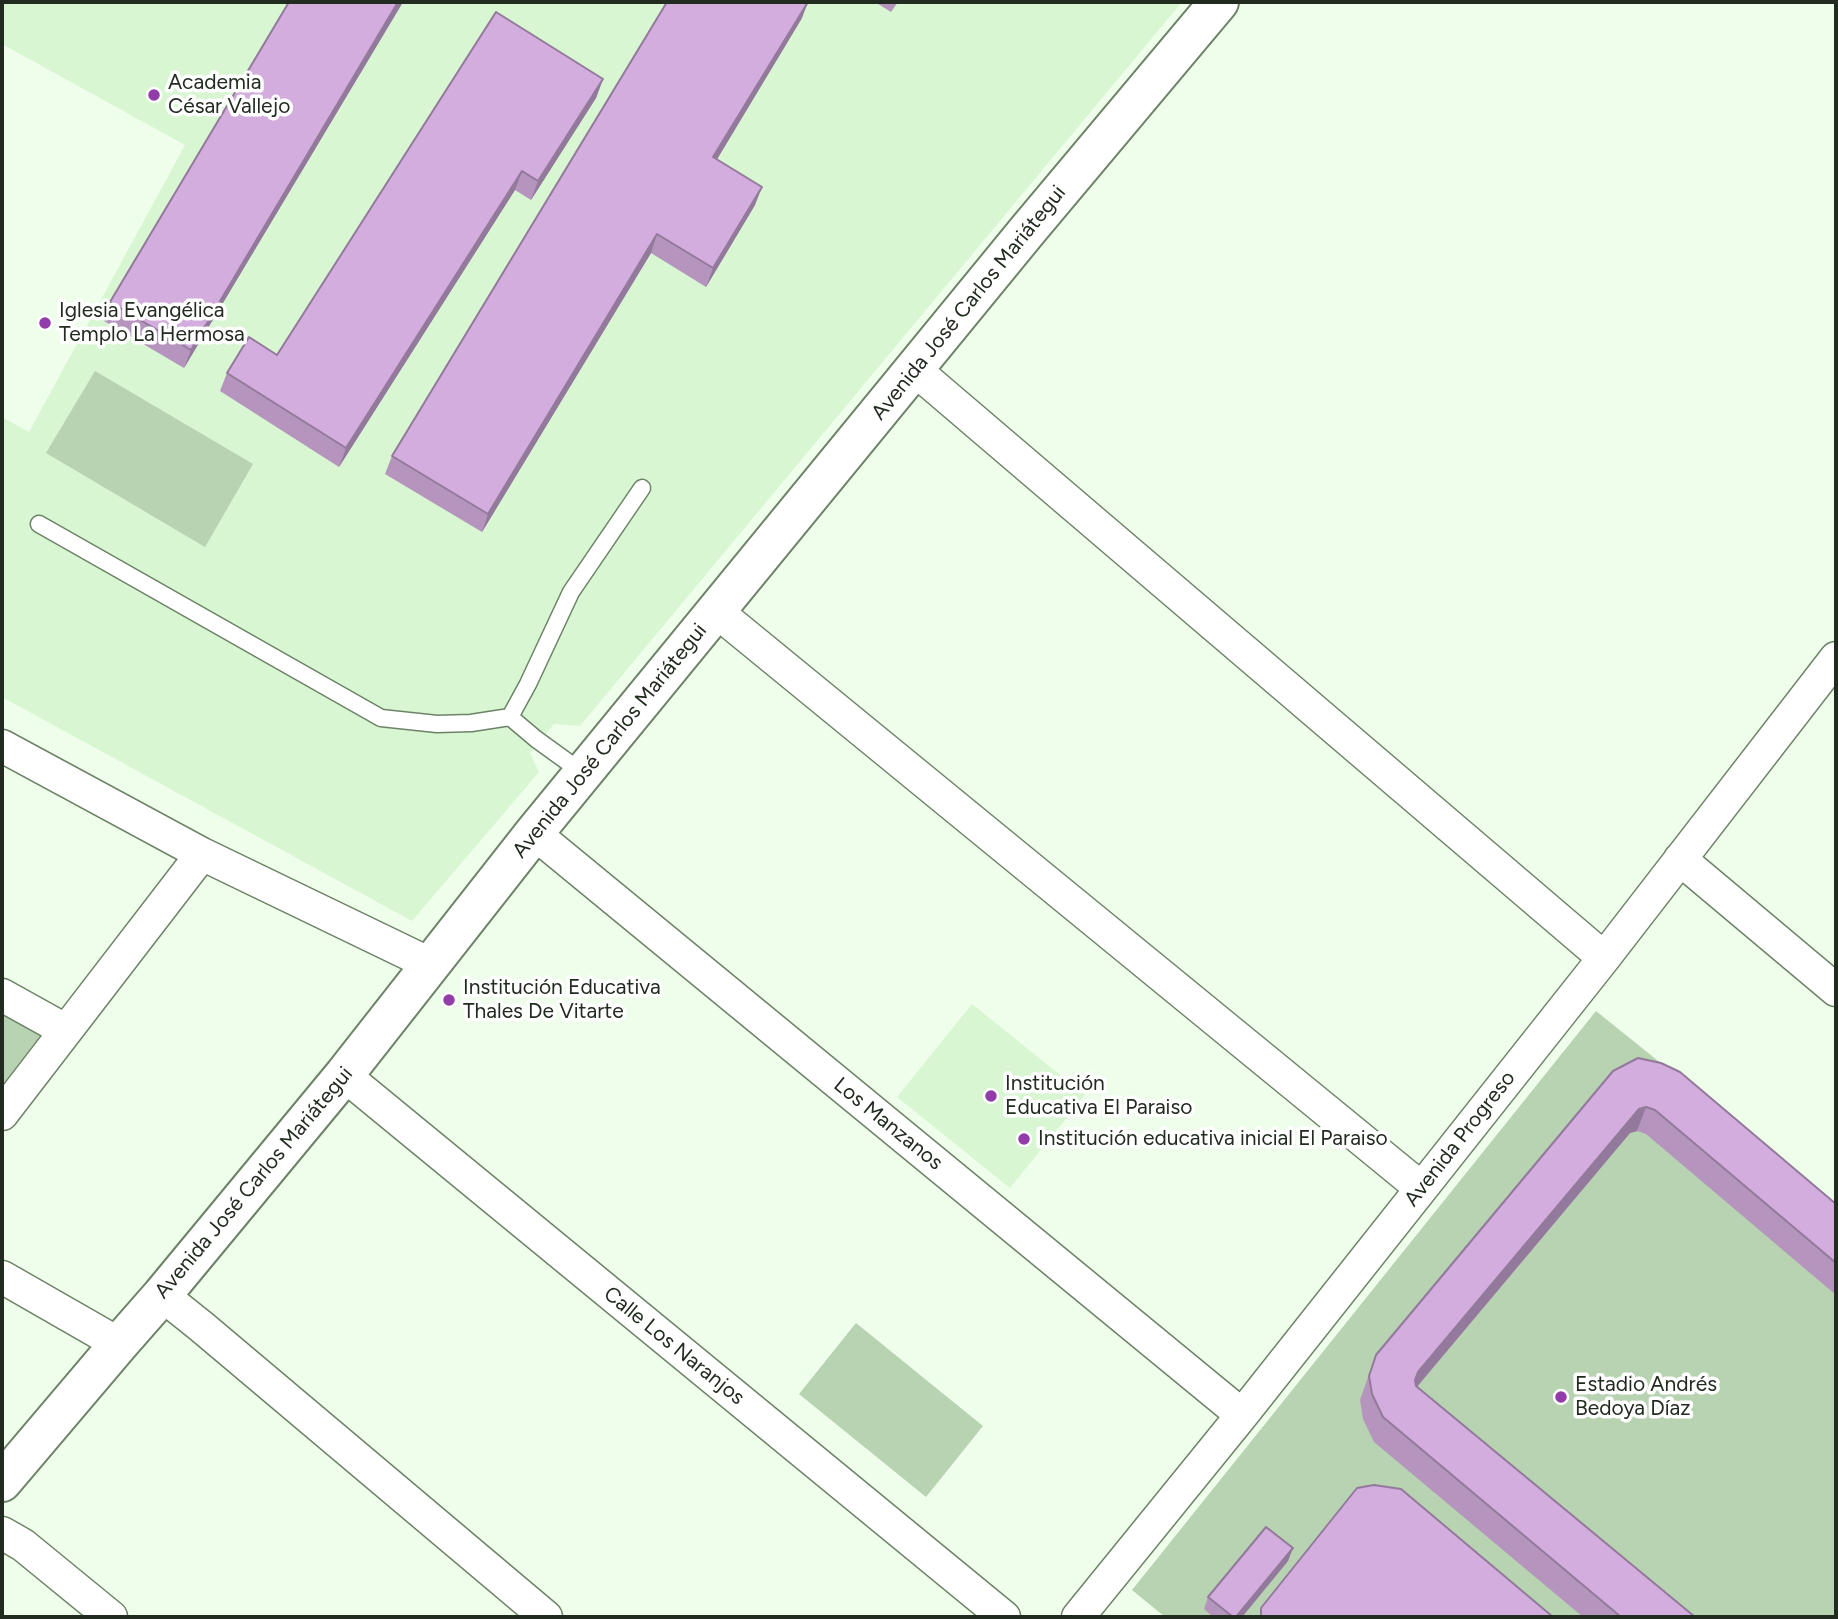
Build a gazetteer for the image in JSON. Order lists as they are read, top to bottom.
{
  "streets": {
    "street": [
      "Avenida José Carlos Mariátegui",
      "Los Manzanos",
      "Avenida Progreso",
      "Calle Los Naranjos"
    ]
  },
  "crossings": [
    ["Avenida José Carlos Mariátegui", "Los Manzanos"],
    ["Avenida José Carlos Mariátegui", "Calle Los Naranjos"],
    ["Los Manzanos", "Avenida Progreso"]
  ],
  "places": [
    "Academia César Vallejo",
    "Iglesia Evangélica Templo La Hermosa",
    "Institución Educativa Thales De Vitarte",
    "Institución Educativa El Paraiso",
    "Institución educativa inicial El Paraiso",
    "Estadio Andrés Bedoya Díaz"
  ]
}
